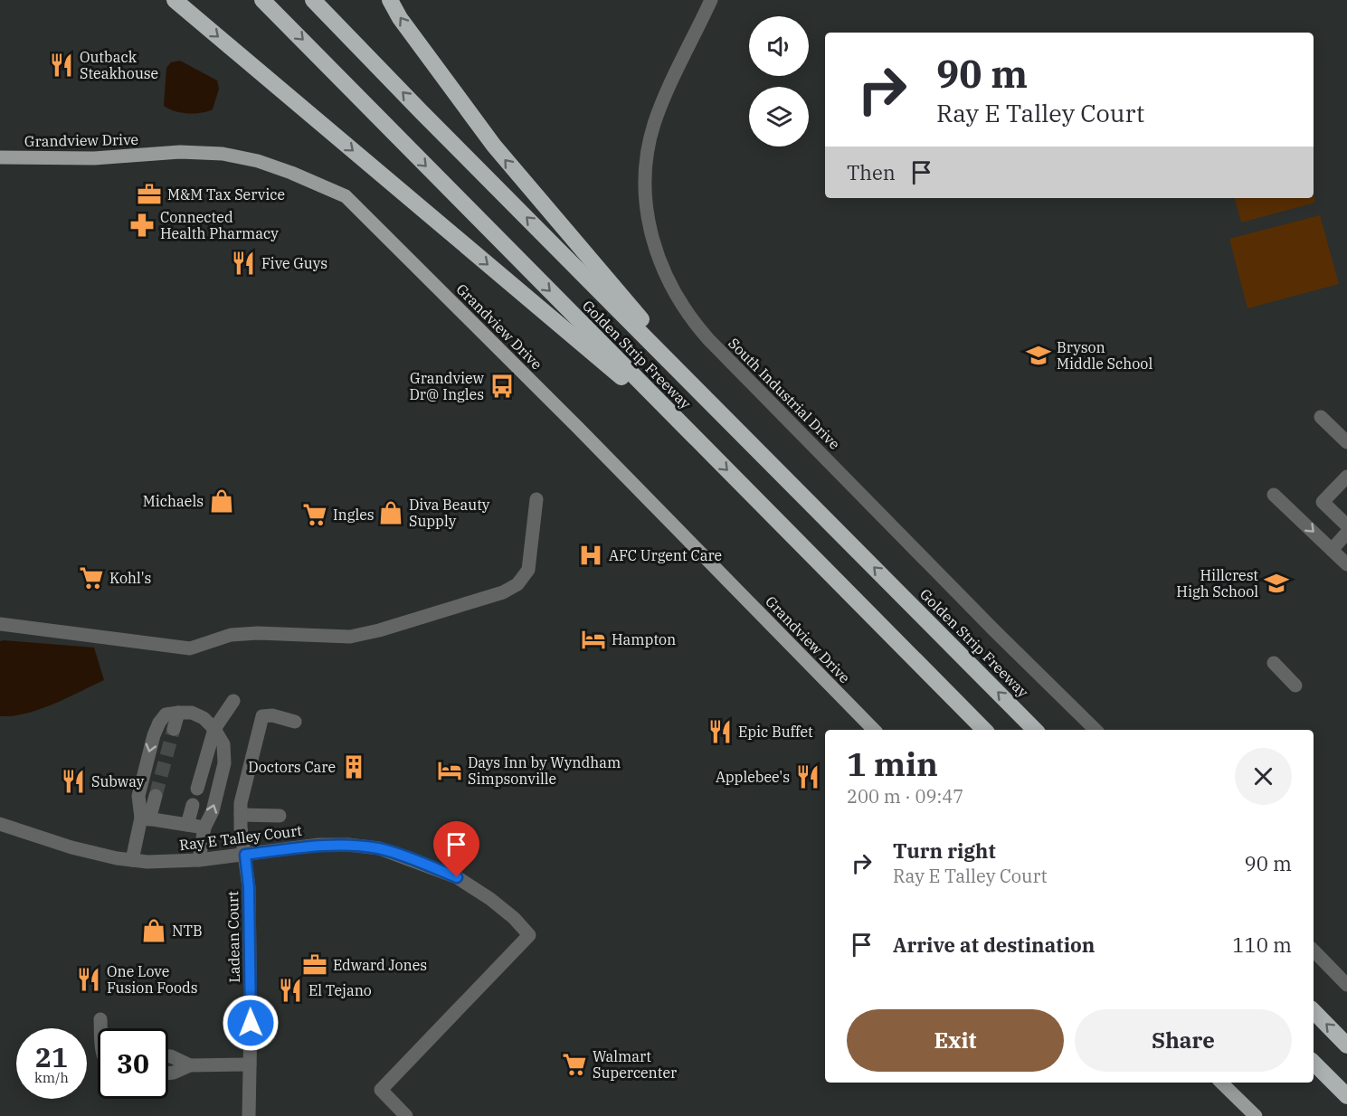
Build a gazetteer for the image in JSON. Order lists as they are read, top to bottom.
{
  "streets": {
    "highway": ["Golden Strip Freeway"],
    "main road": ["Grandview Drive"],
    "street": ["South Industrial Drive", "Ray E Talley Court", "Ladean Court"]
  },
  "crossings": [
    ["Ray E Talley Court", "Ladean Court"]
  ],
  "places": {
    "restaurant": [
      "Outback Steakhouse",
      "Five Guys",
      "Epic Buffet",
      "Applebee's",
      "Subway",
      "One Love Fusion Foods",
      "El Tejano"
    ],
    "office": ["M&M Tax Service", "Edward Jones"],
    "pharmacy": ["Connected Health Pharmacy"],
    "school or university": ["Bryson Middle School", "Hillcrest High School"],
    "bus stop": ["Grandview Dr@ Ingles"],
    "shop": ["Michaels", "Diva Beauty Supply", "NTB"],
    "supermarket": ["Ingles", "Kohl's", "Walmart Supercenter"],
    "hospital": ["AFC Urgent Care"],
    "hotel": ["Hampton", "Days Inn by Wyndham Simpsonville"],
    "building": ["Doctors Care"]
  },
  "page": {
    "turn": ["90 m", "Ray E Talley Court"],
    "then": "Then",
    "heading": ["1 min", "200 m · 09:47"],
    "list": [
      {
        "name": "Turn right",
        "note": "Ray E Talley Court",
        "value": "90 m"
      },
      {
        "name": "Arrive at destination",
        "value": "110 m"
      }
    ],
    "buttons": ["Exit", "Share"],
    "speed": "21 km/h",
    "limit": "30"
  }
}
